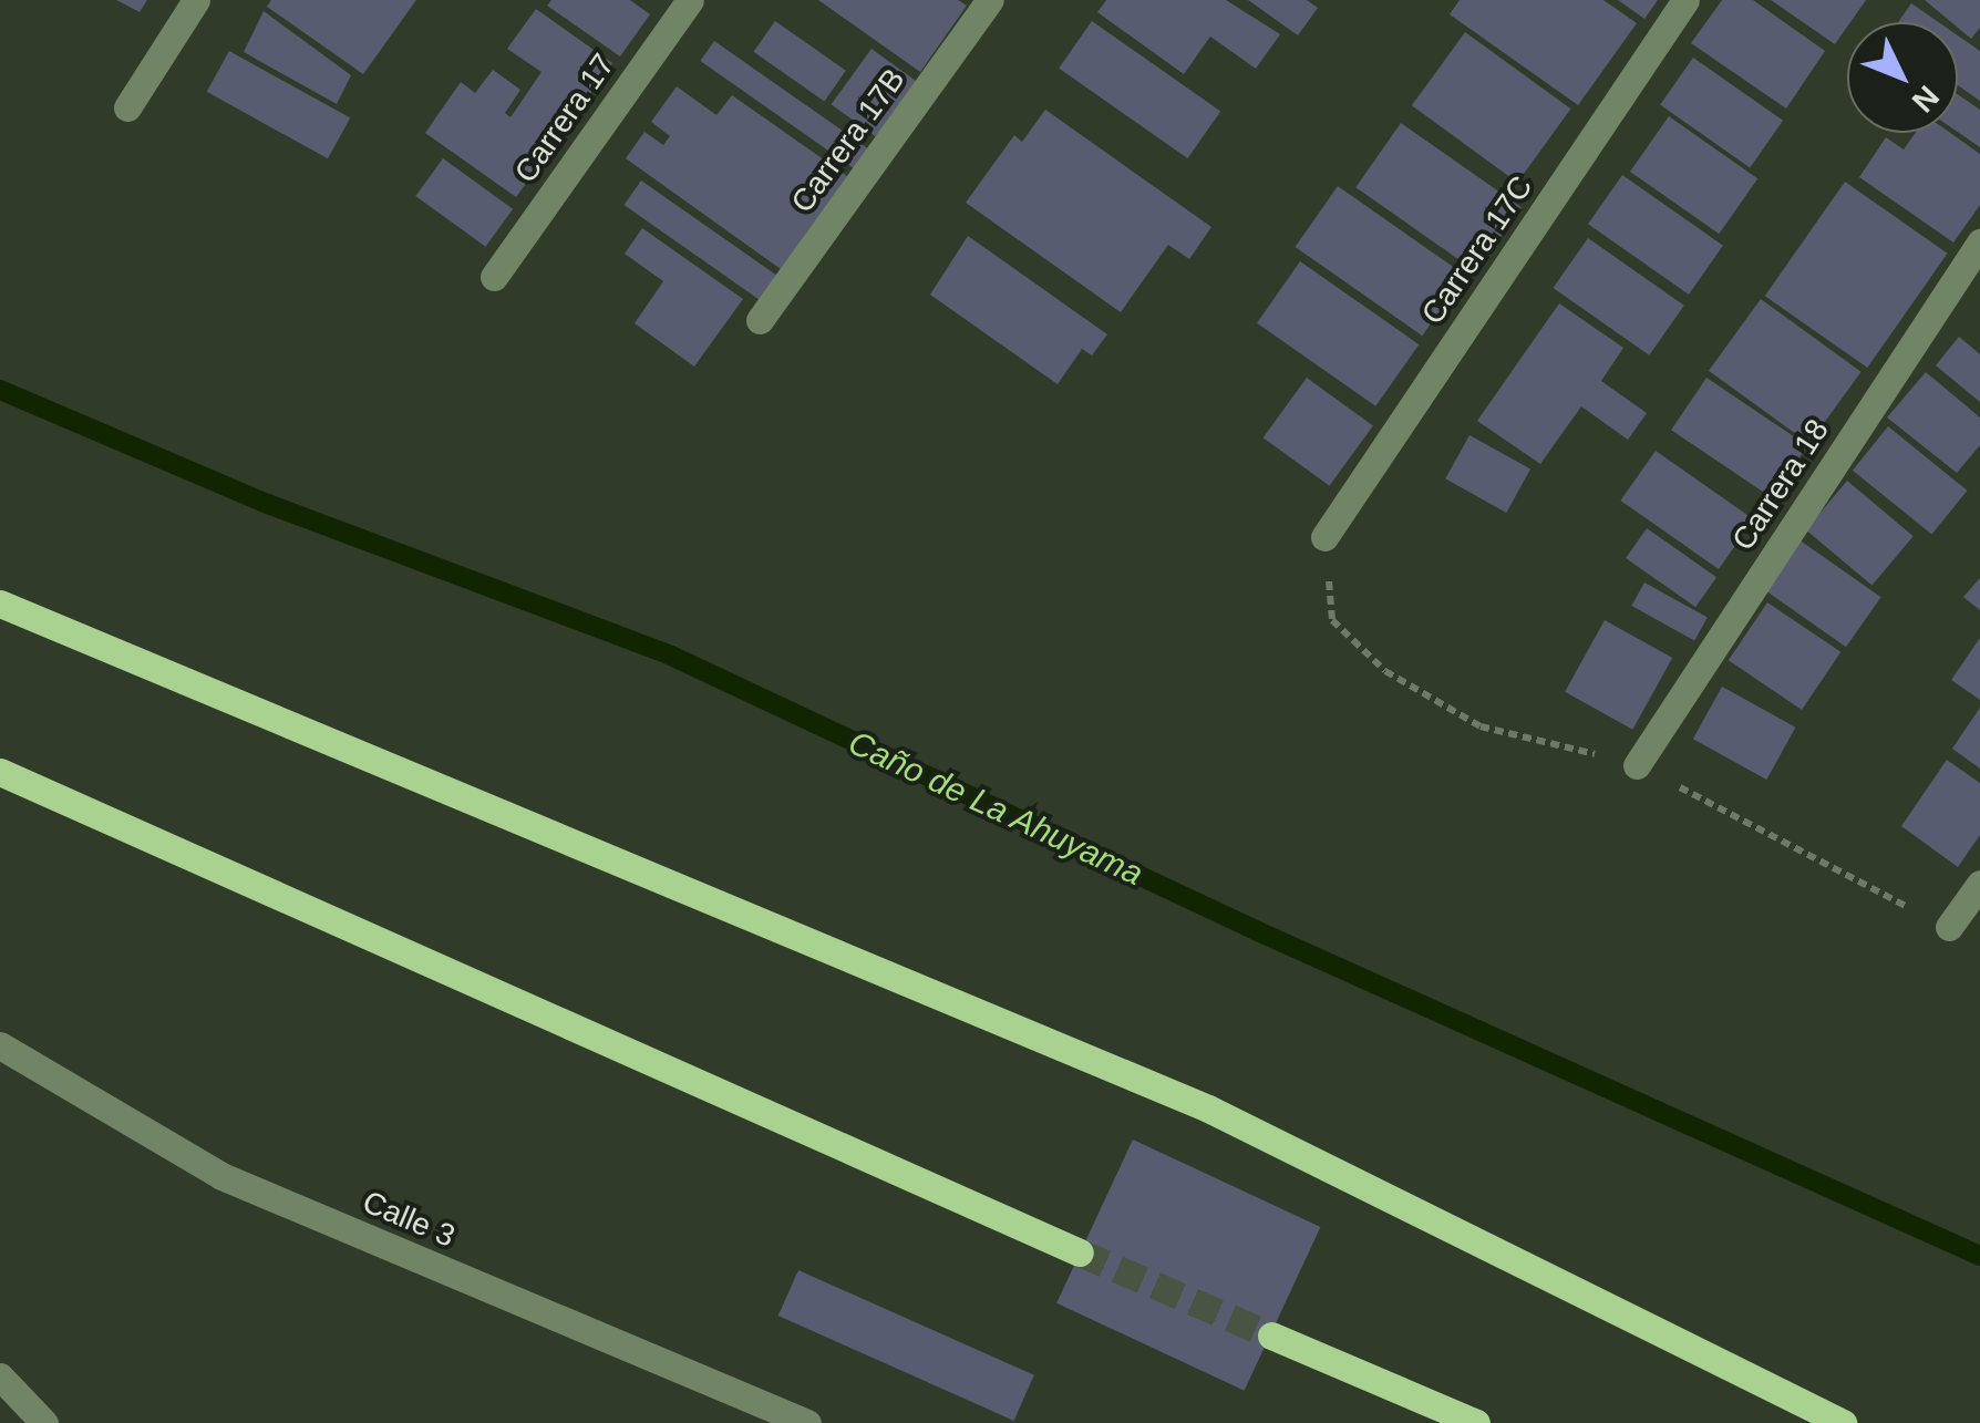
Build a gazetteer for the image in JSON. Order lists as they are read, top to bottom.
{
  "streets": {
    "street": [
      "Carrera 17",
      "Carrera 17B",
      "Carrera 17C",
      "Carrera 18",
      "Calle 3"
    ]
  },
  "water": ["Caño de La Ahuyama"],
  "north": "bottom right"
}
